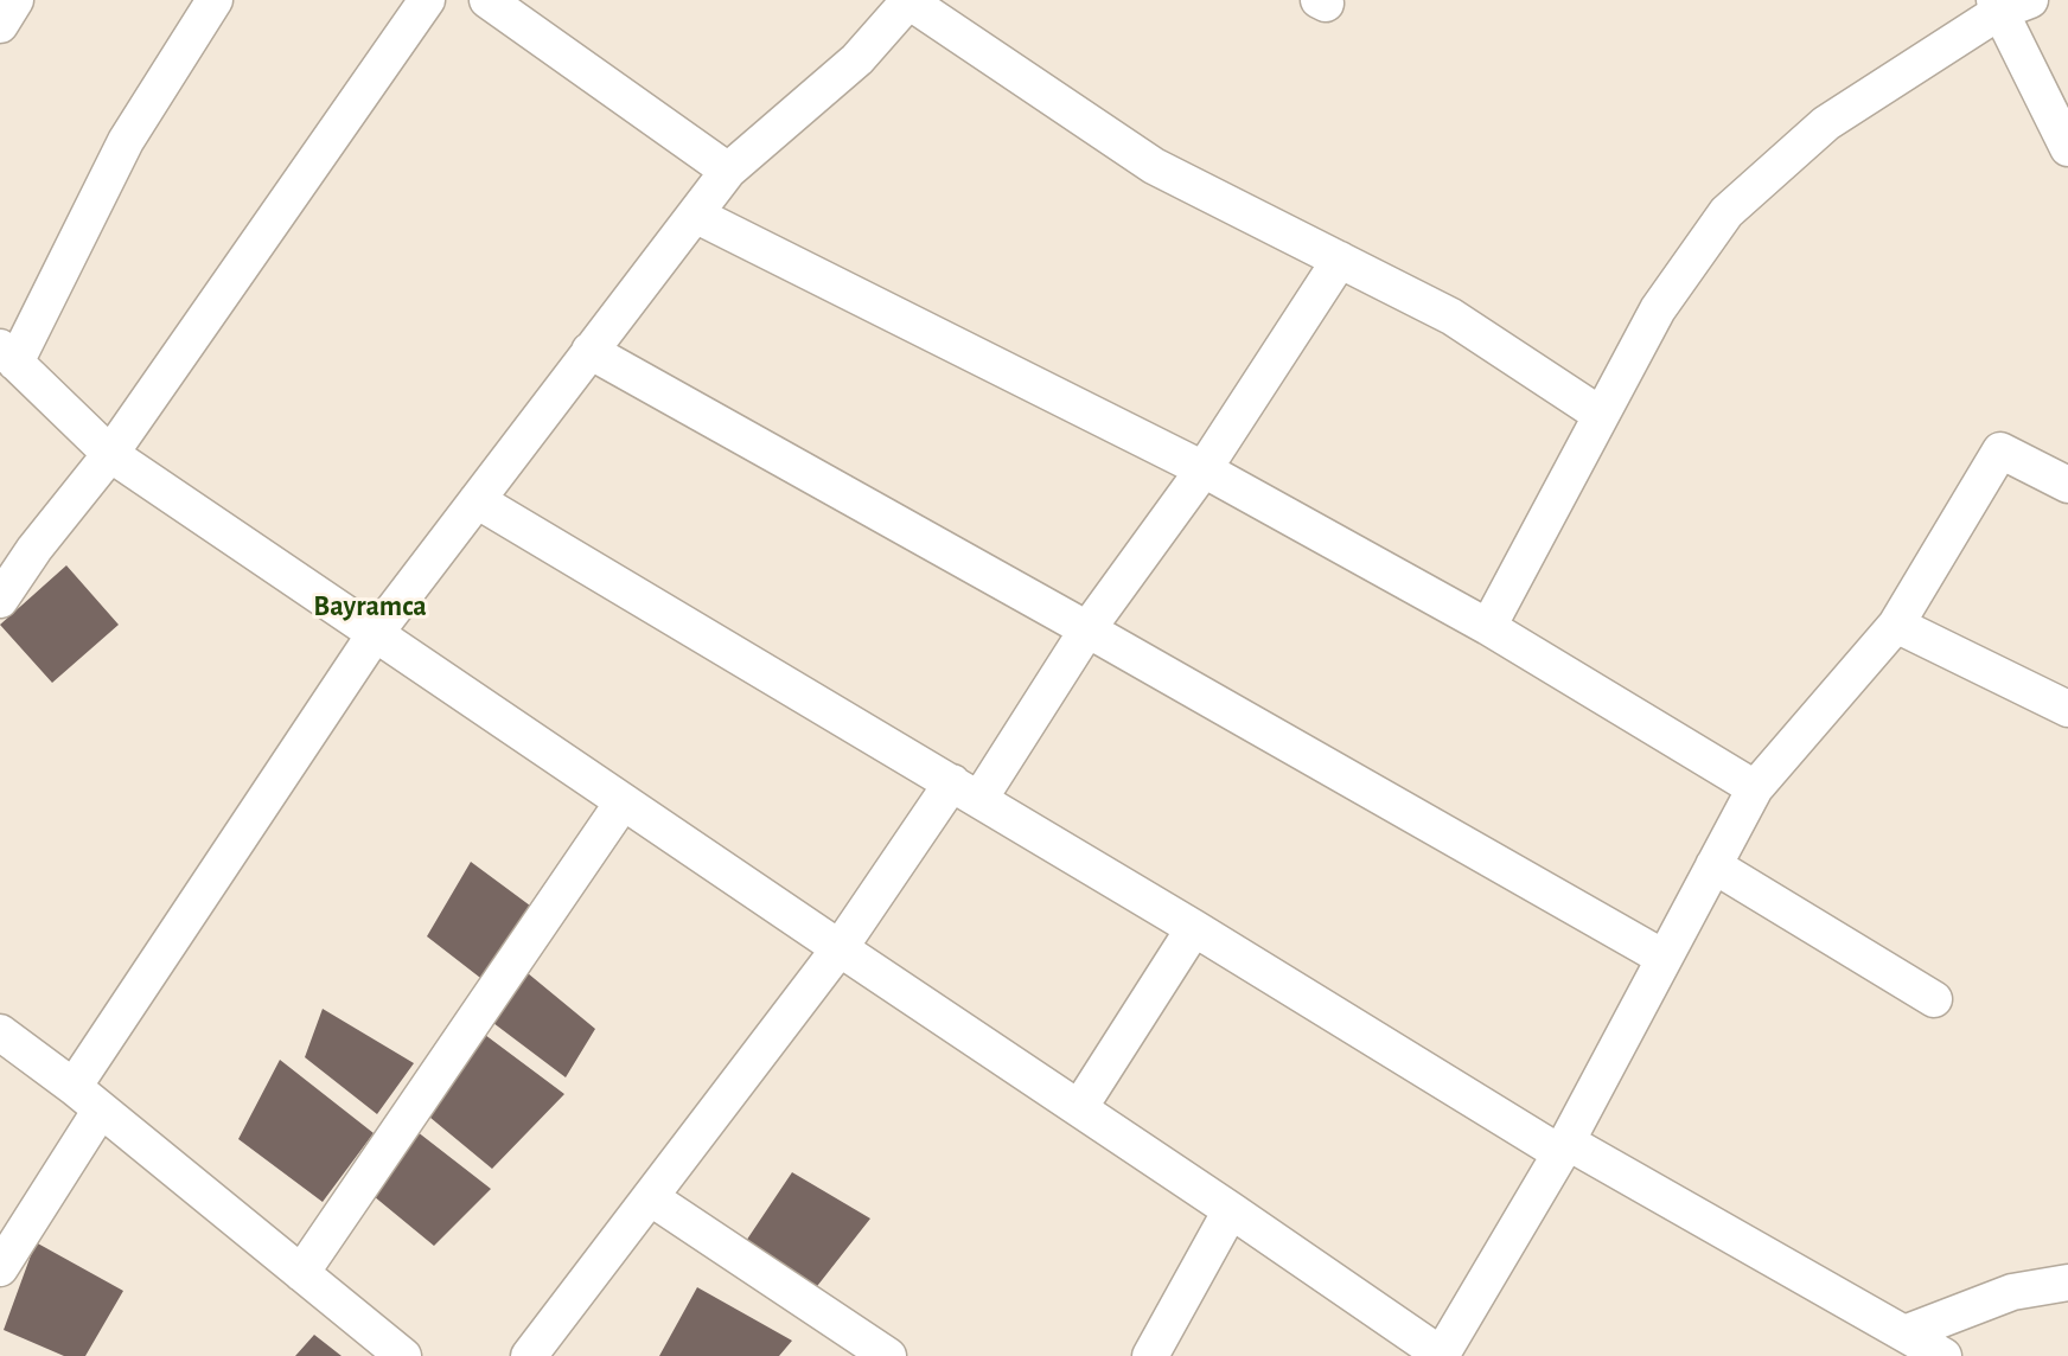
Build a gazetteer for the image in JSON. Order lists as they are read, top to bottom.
{
  "districts": ["Bayramca"]
}
